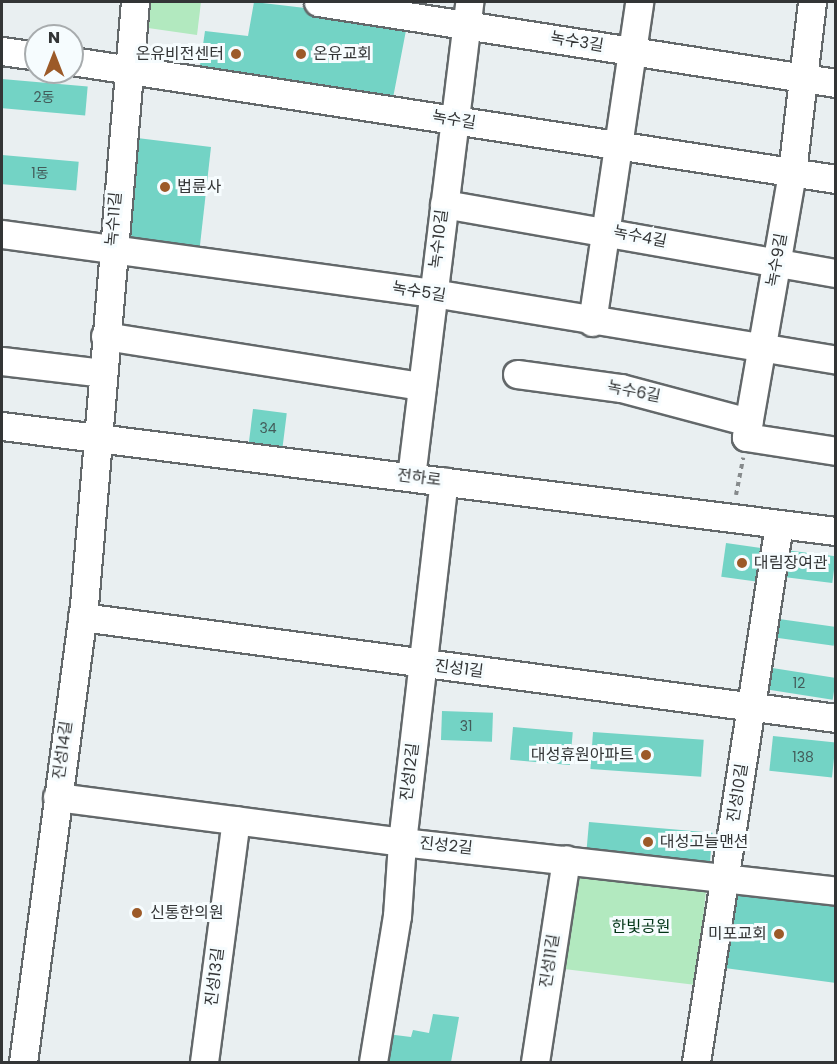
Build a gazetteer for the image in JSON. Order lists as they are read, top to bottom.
{
  "streets": {
    "street": [
      "녹수3길",
      "녹수길",
      "녹수11길",
      "녹수4길",
      "녹수10길",
      "녹수9길",
      "녹수5길",
      "녹수6길",
      "전하로",
      "진성1길",
      "진성14길",
      "진성12길",
      "진성10길",
      "진성2길",
      "진성11길",
      "진성13길"
    ]
  },
  "crossings": [
    ["녹수3길", "녹수10길"],
    ["녹수3길", "녹수9길"],
    ["녹수길", "녹수11길"],
    ["녹수길", "녹수10길"],
    ["녹수길", "녹수9길"],
    ["녹수11길", "녹수5길"],
    ["녹수11길", "전하로"],
    ["녹수11길", "진성14길"],
    ["녹수4길", "녹수10길"],
    ["녹수4길", "녹수9길"],
    ["녹수10길", "녹수5길"],
    ["녹수10길", "전하로"],
    ["녹수9길", "녹수5길"],
    ["녹수9길", "녹수6길"],
    ["전하로", "진성14길"],
    ["전하로", "진성12길"],
    ["전하로", "진성10길"],
    ["진성1길", "진성14길"],
    ["진성1길", "진성12길"],
    ["진성1길", "진성10길"],
    ["진성14길", "진성2길"],
    ["진성12길", "진성2길"],
    ["진성10길", "진성2길"],
    ["진성2길", "진성11길"],
    ["진성2길", "진성13길"]
  ],
  "parks": ["한빛공원"],
  "places": [
    "온유비전센터",
    "온유교회",
    "법륜사",
    "대림장여관",
    "대성휴원아파트",
    "대성고늘맨션",
    "신통한의원",
    "미포교회"
  ],
  "house_numbers": [
    "2동",
    "1동",
    "34",
    "12",
    "31",
    "138"
  ],
  "north": "top"
}
